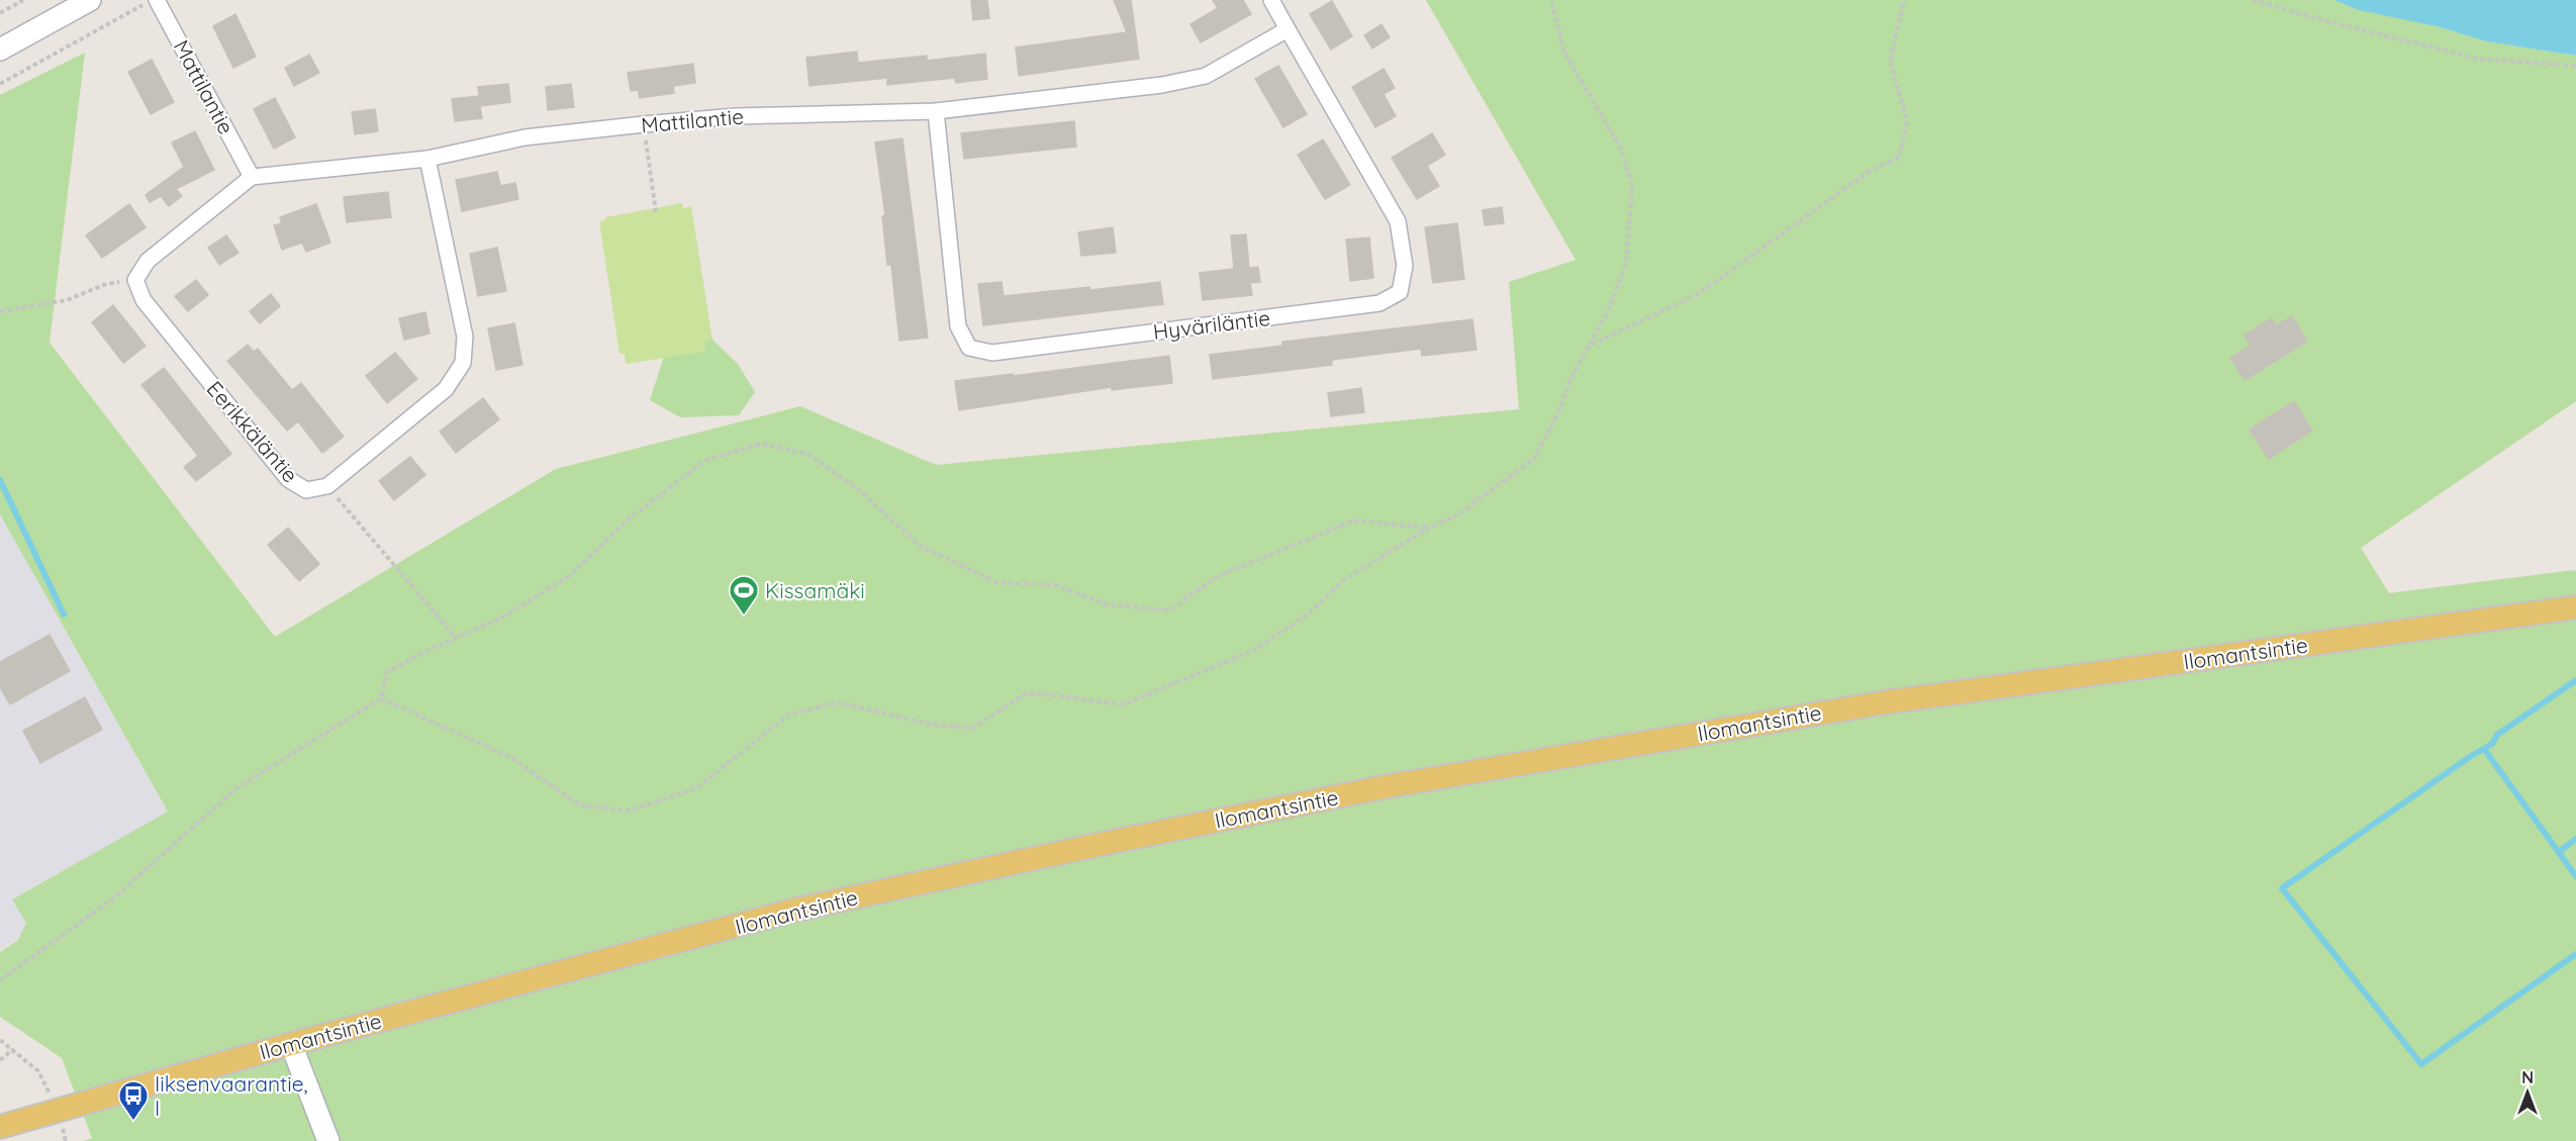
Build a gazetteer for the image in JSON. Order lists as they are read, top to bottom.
{
  "streets": {
    "main road": ["Ilomantsintie"],
    "street": ["Mattilantie", "Hyväriläntie", "Eerikkäläntie"]
  },
  "crossings": [
    ["Mattilantie", "Hyväriläntie"],
    ["Mattilantie", "Eerikkäläntie"]
  ],
  "places": {
    "sports": ["Kissamäki"],
    "bus stop": ["Iiksenvaarantie, I"]
  },
  "north": "top"
}
